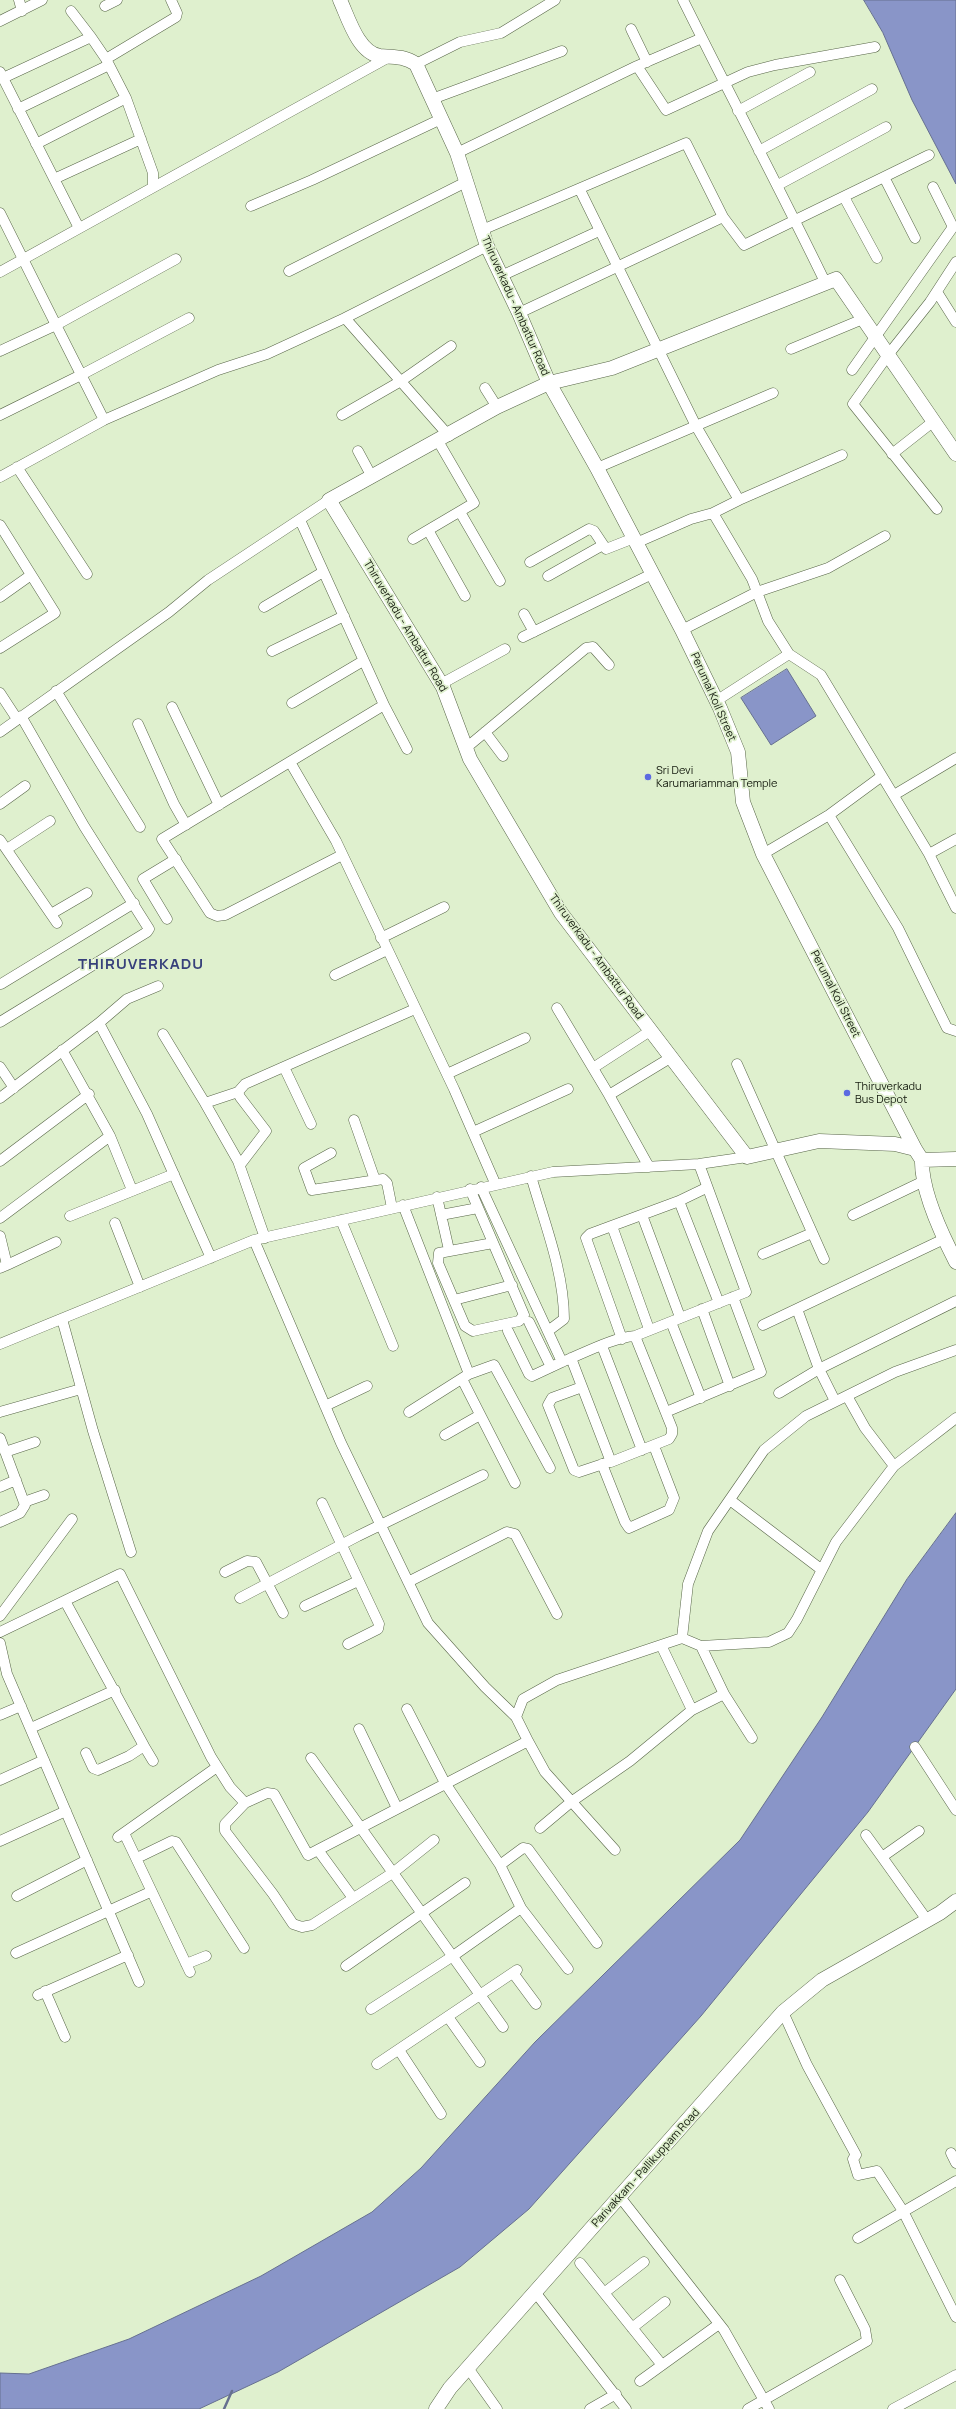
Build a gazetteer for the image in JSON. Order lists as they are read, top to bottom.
{
  "streets": {
    "street": ["Thiruverkadu - Ambattur Road", "Perumal Koil Street", "Parivakkam - Pallikuppam Road"]
  },
  "crossings": [
    ["Thiruverkadu - Ambattur Road", "Perumal Koil Street"]
  ],
  "districts": ["THIRUVERKADU"],
  "places": ["Sri Devi Karumariamman Temple", "Thiruverkadu Bus Depot"]
}
